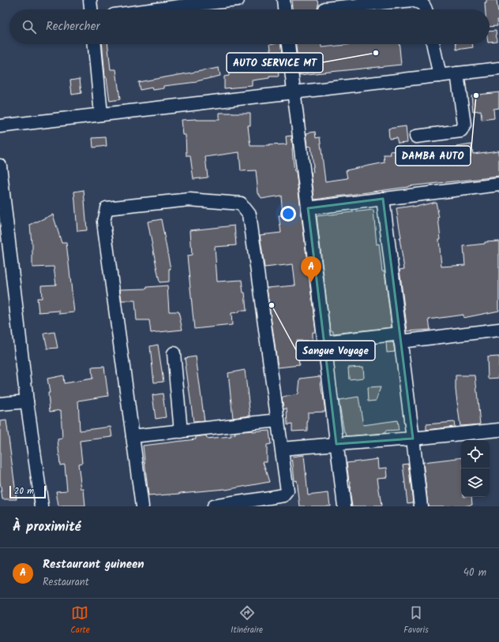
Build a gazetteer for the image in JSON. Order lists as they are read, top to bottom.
{
  "places": ["AUTO SERVICE MT", "DAMBA AUTO", "Sangue Voyage"],
  "scale_bar": "20 m",
  "page": {
    "search": "Rechercher",
    "pins": "A",
    "scale": "20 m",
    "heading": "À proximité",
    "list": [
      {
        "mark": "A",
        "name": "Restaurant guineen",
        "note": "Restaurant",
        "value": "40 m"
      }
    ],
    "nav": ["Carte", "Itinéraire", "Favoris"]
  }
}
